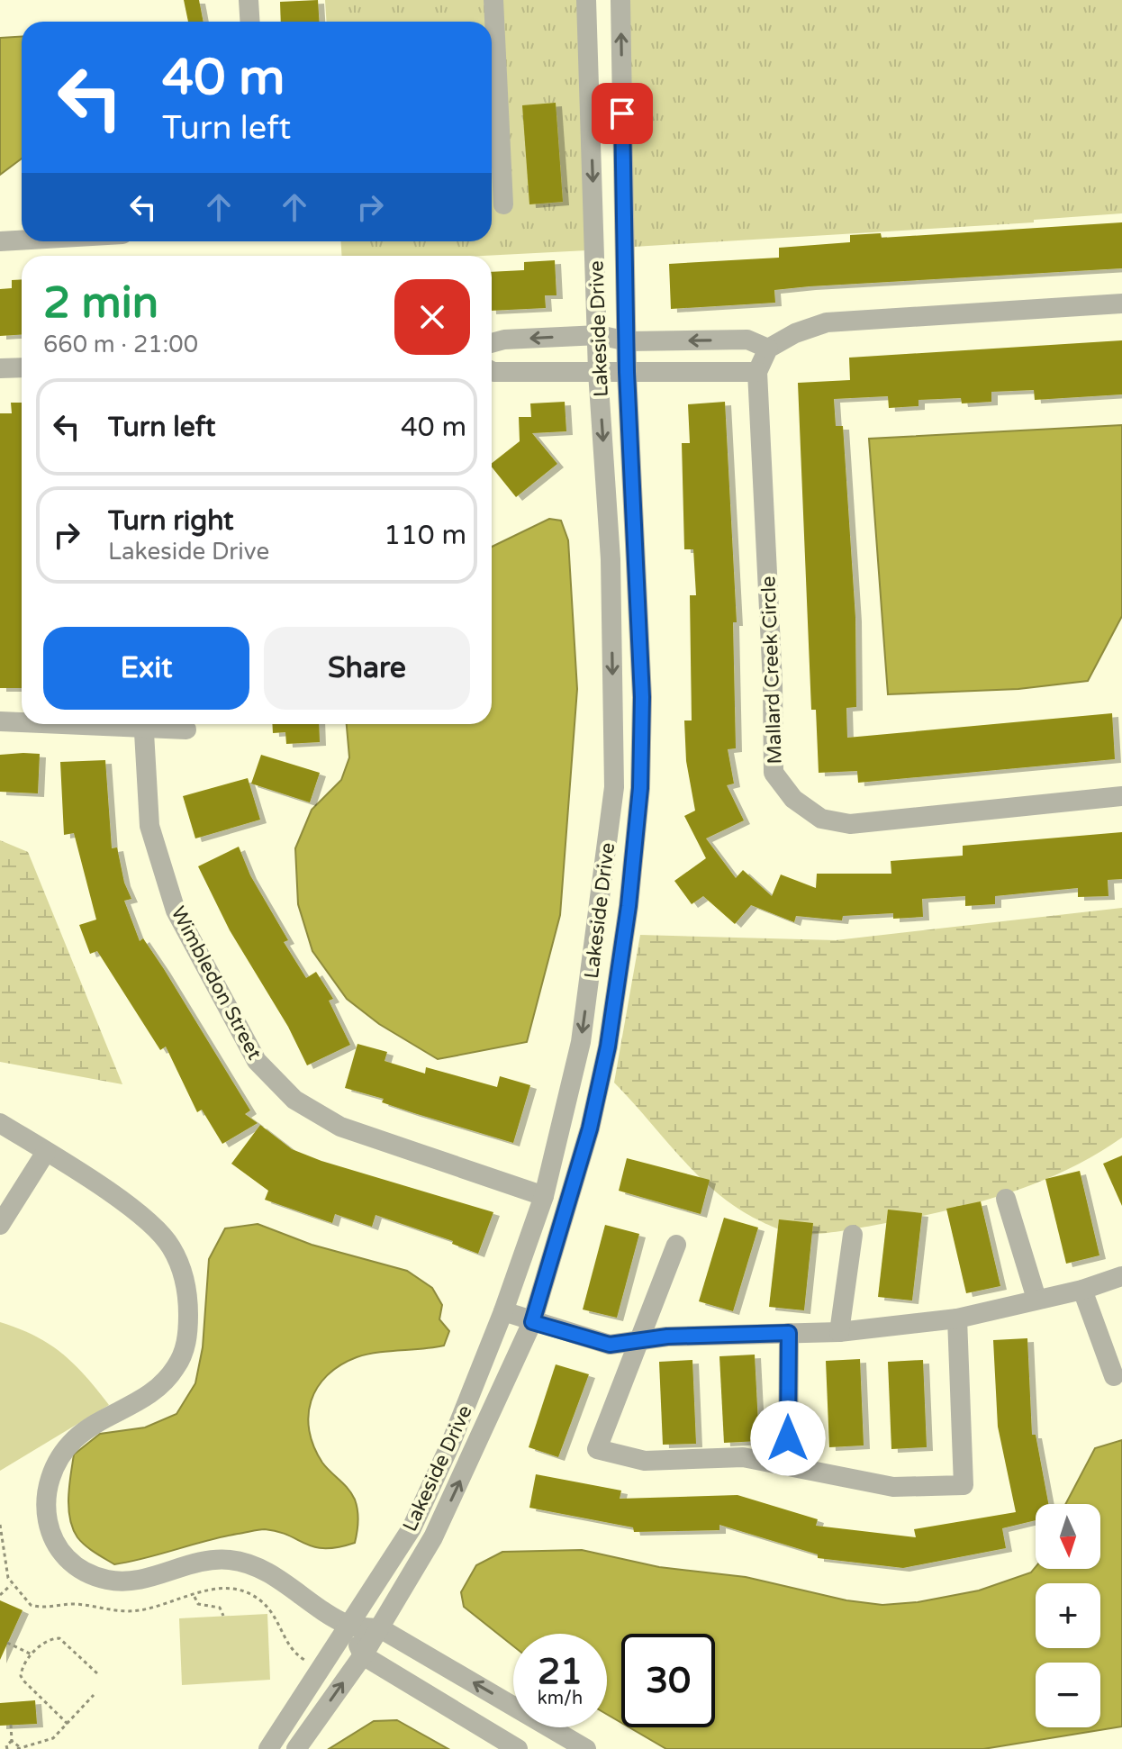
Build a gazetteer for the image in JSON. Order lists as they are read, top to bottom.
{
  "streets": {
    "street": ["Lakeside Drive", "Mallard Creek Circle", "Wimbledon Street"]
  },
  "crossings": [
    ["Lakeside Drive", "Wimbledon Street"]
  ],
  "north": "bottom",
  "page": {
    "turn": ["40 m", "Turn left"],
    "heading": ["2 min", "660 m · 21:00"],
    "list": [
      {
        "name": "Turn left",
        "value": "40 m"
      },
      {
        "name": "Turn right",
        "note": "Lakeside Drive",
        "value": "110 m"
      }
    ],
    "buttons": ["Exit", "Share"],
    "map_buttons": ["+", "−"],
    "speed": "21 km/h",
    "limit": "30"
  }
}
